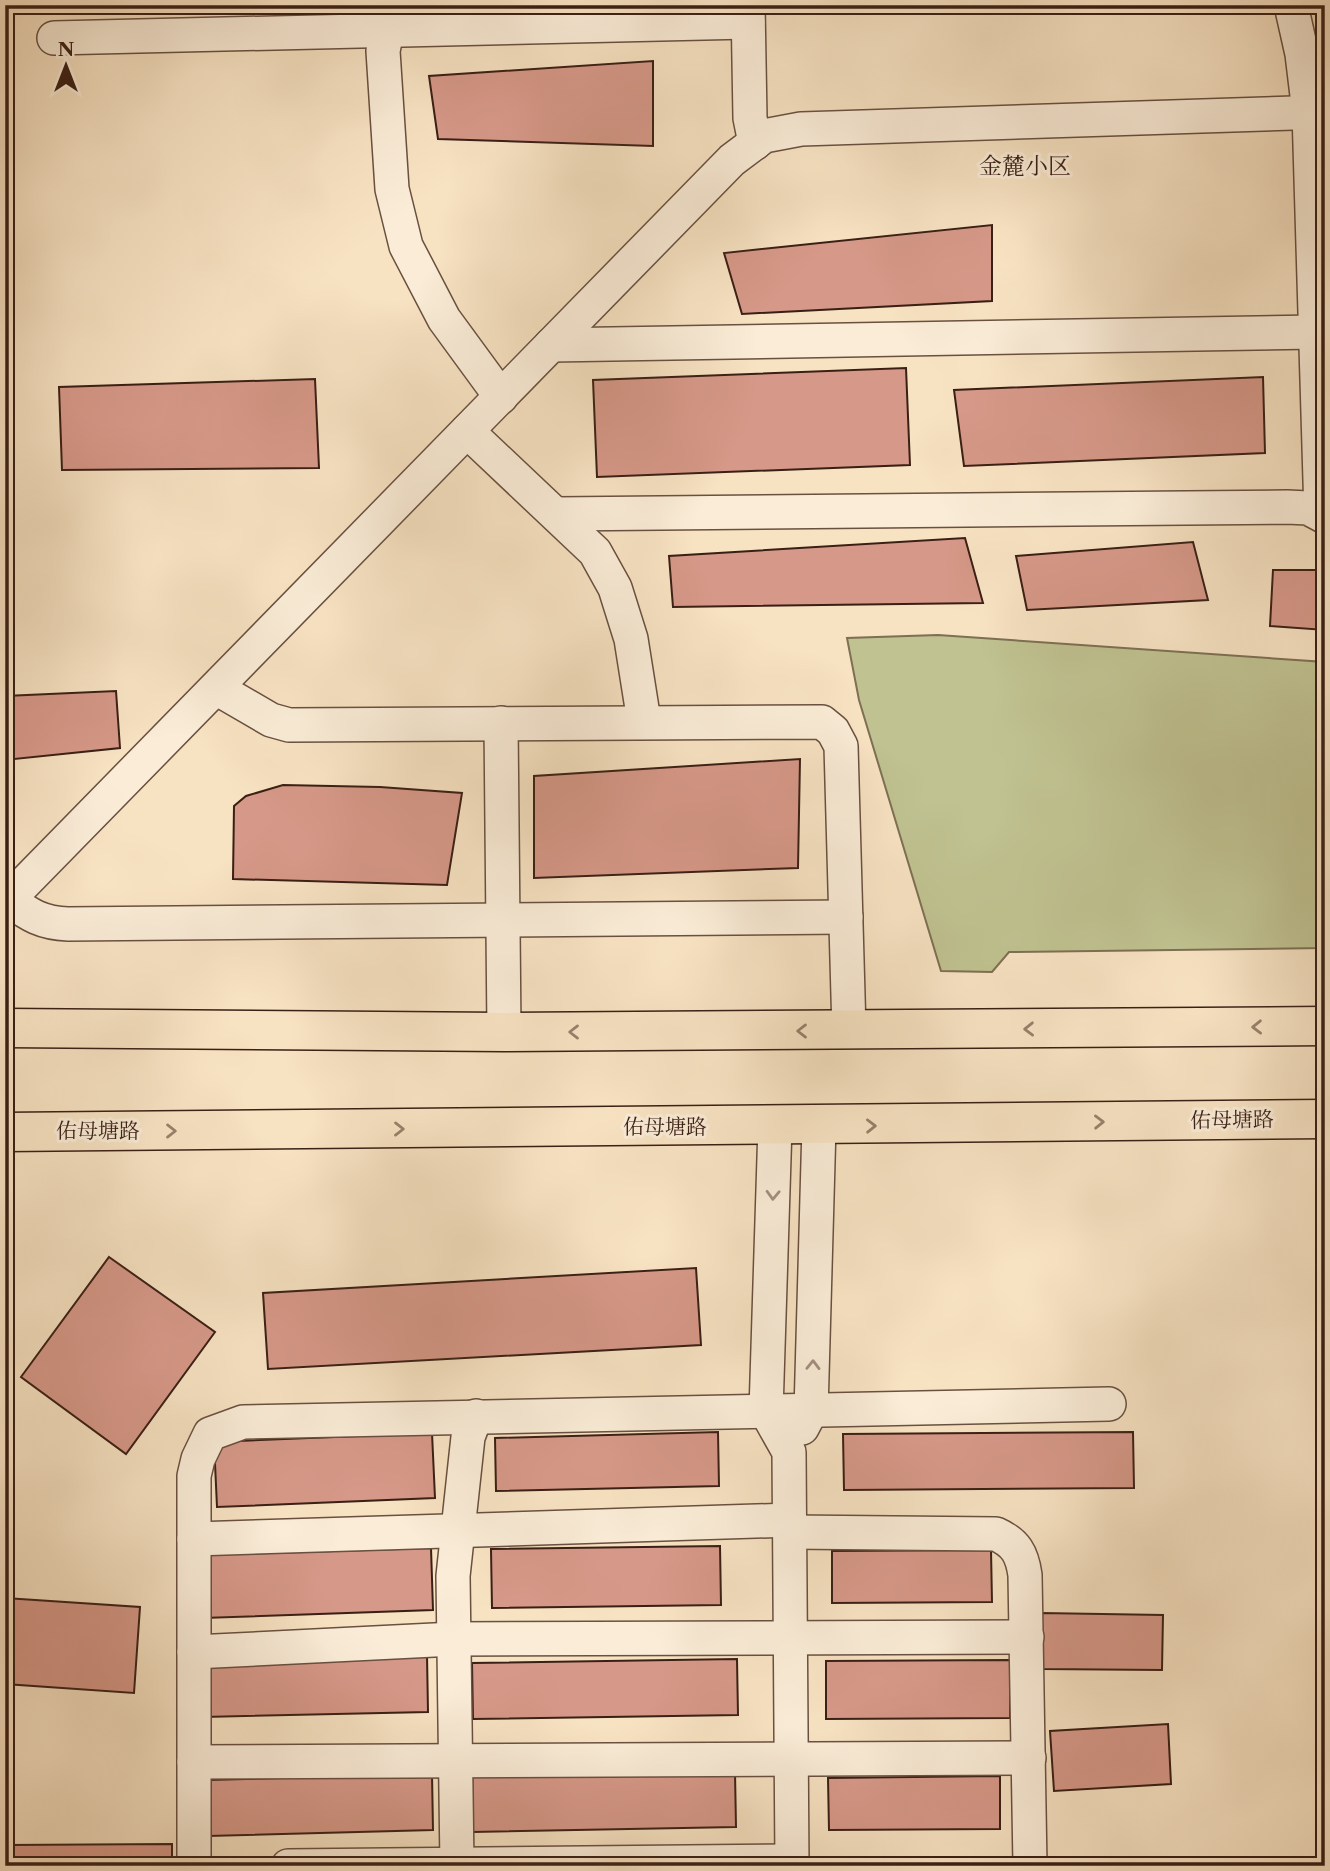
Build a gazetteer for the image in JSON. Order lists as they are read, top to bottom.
{
  "streets": {
    "main road": ["佑母塘路"]
  },
  "districts": ["金麓小区"],
  "north": "top"
}
